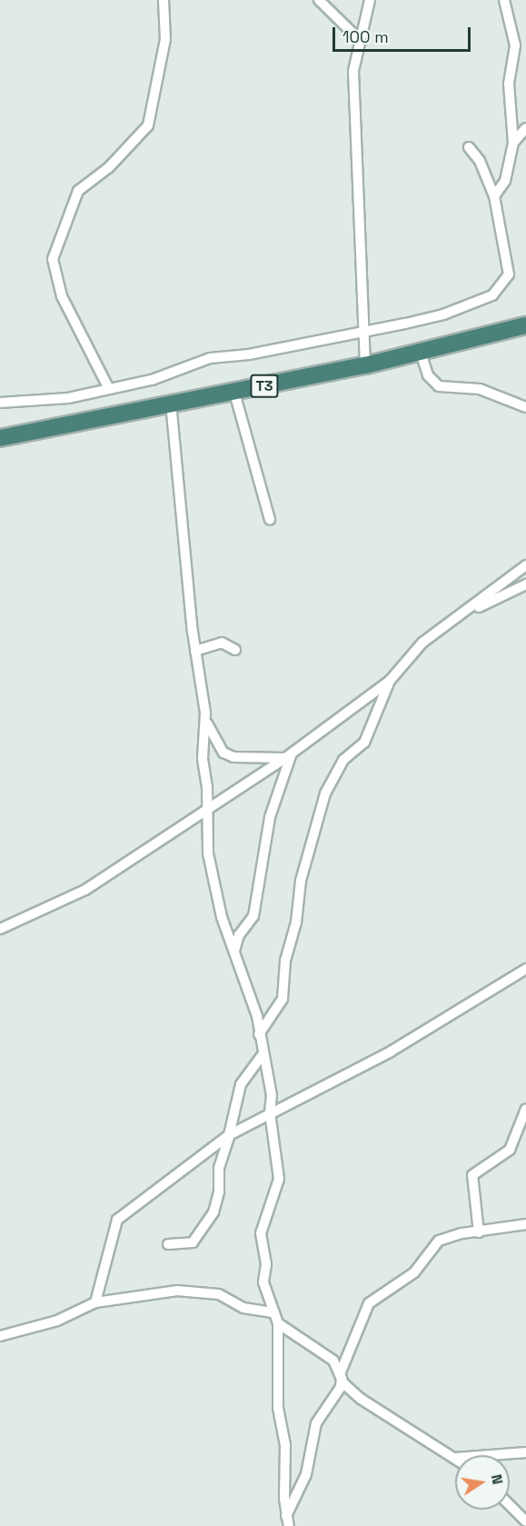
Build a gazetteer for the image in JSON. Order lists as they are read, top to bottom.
{
  "streets": {
    "highway": ["T3"]
  },
  "scale_bar": "100 m",
  "north": "right"
}
